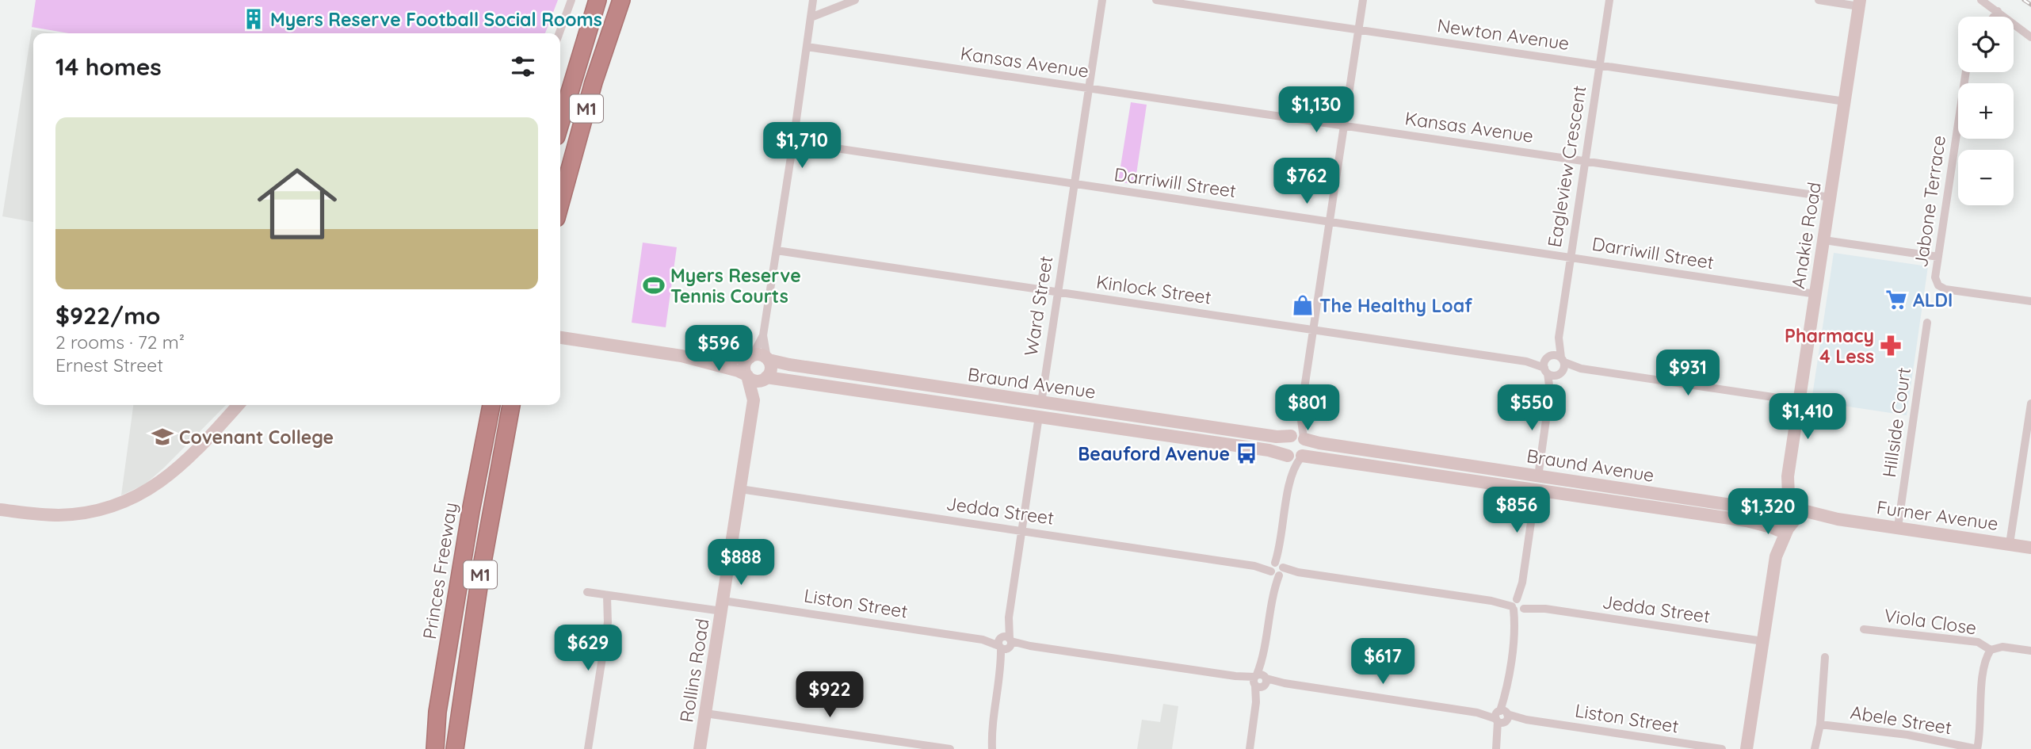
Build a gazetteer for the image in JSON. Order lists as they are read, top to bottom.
{
  "streets": {
    "highway": ["M1", "Princes Freeway"],
    "street": [
      "Newton Avenue",
      "Kansas Avenue",
      "Eagleview Crescent",
      "Darriwill Street",
      "Jabone Terrace",
      "Anakie Road",
      "Kinlock Street",
      "Ward Street",
      "Braund Avenue",
      "Hillside Court",
      "Jedda Street",
      "Furner Avenue",
      "Liston Street",
      "Viola Close",
      "Rollins Road",
      "Abele Street"
    ]
  },
  "crossings": [
    ["Newton Avenue", "Eagleview Crescent"],
    ["Newton Avenue", "Anakie Road"],
    ["Kansas Avenue", "Eagleview Crescent"],
    ["Kansas Avenue", "Anakie Road"],
    ["Kansas Avenue", "Ward Street"],
    ["Eagleview Crescent", "Darriwill Street"],
    ["Eagleview Crescent", "Kinlock Street"],
    ["Darriwill Street", "Anakie Road"],
    ["Darriwill Street", "Ward Street"],
    ["Anakie Road", "Braund Avenue"],
    ["Anakie Road", "Furner Avenue"],
    ["Kinlock Street", "Ward Street"],
    ["Ward Street", "Braund Avenue"],
    ["Ward Street", "Jedda Street"],
    ["Ward Street", "Liston Street"],
    ["Braund Avenue", "Furner Avenue"],
    ["Braund Avenue", "Rollins Road"],
    ["Hillside Court", "Furner Avenue"],
    ["Jedda Street", "Rollins Road"],
    ["Liston Street", "Rollins Road"]
  ],
  "places": {
    "building": ["Myers Reserve Football Social Rooms"],
    "sports": ["Myers Reserve Tennis Courts"],
    "supermarket": ["ALDI"],
    "shop": ["The Healthy Loaf"],
    "pharmacy": ["Pharmacy 4 Less"],
    "school or university": ["Covenant College"],
    "bus stop": ["Beauford Avenue"]
  },
  "page": {
    "map_buttons": ["+", "−"],
    "heading": "14 homes",
    "price": [
      "$1,130",
      "$1,710",
      "$762",
      "$596",
      "$931",
      "$801",
      "$550",
      "$1,410",
      "$856",
      "$1,320",
      "$888",
      "$629",
      "$617",
      "$922"
    ],
    "list": [
      {
        "name": "$922/mo",
        "note": "2 rooms · 72 m² · Ernest Street"
      }
    ]
  }
}
